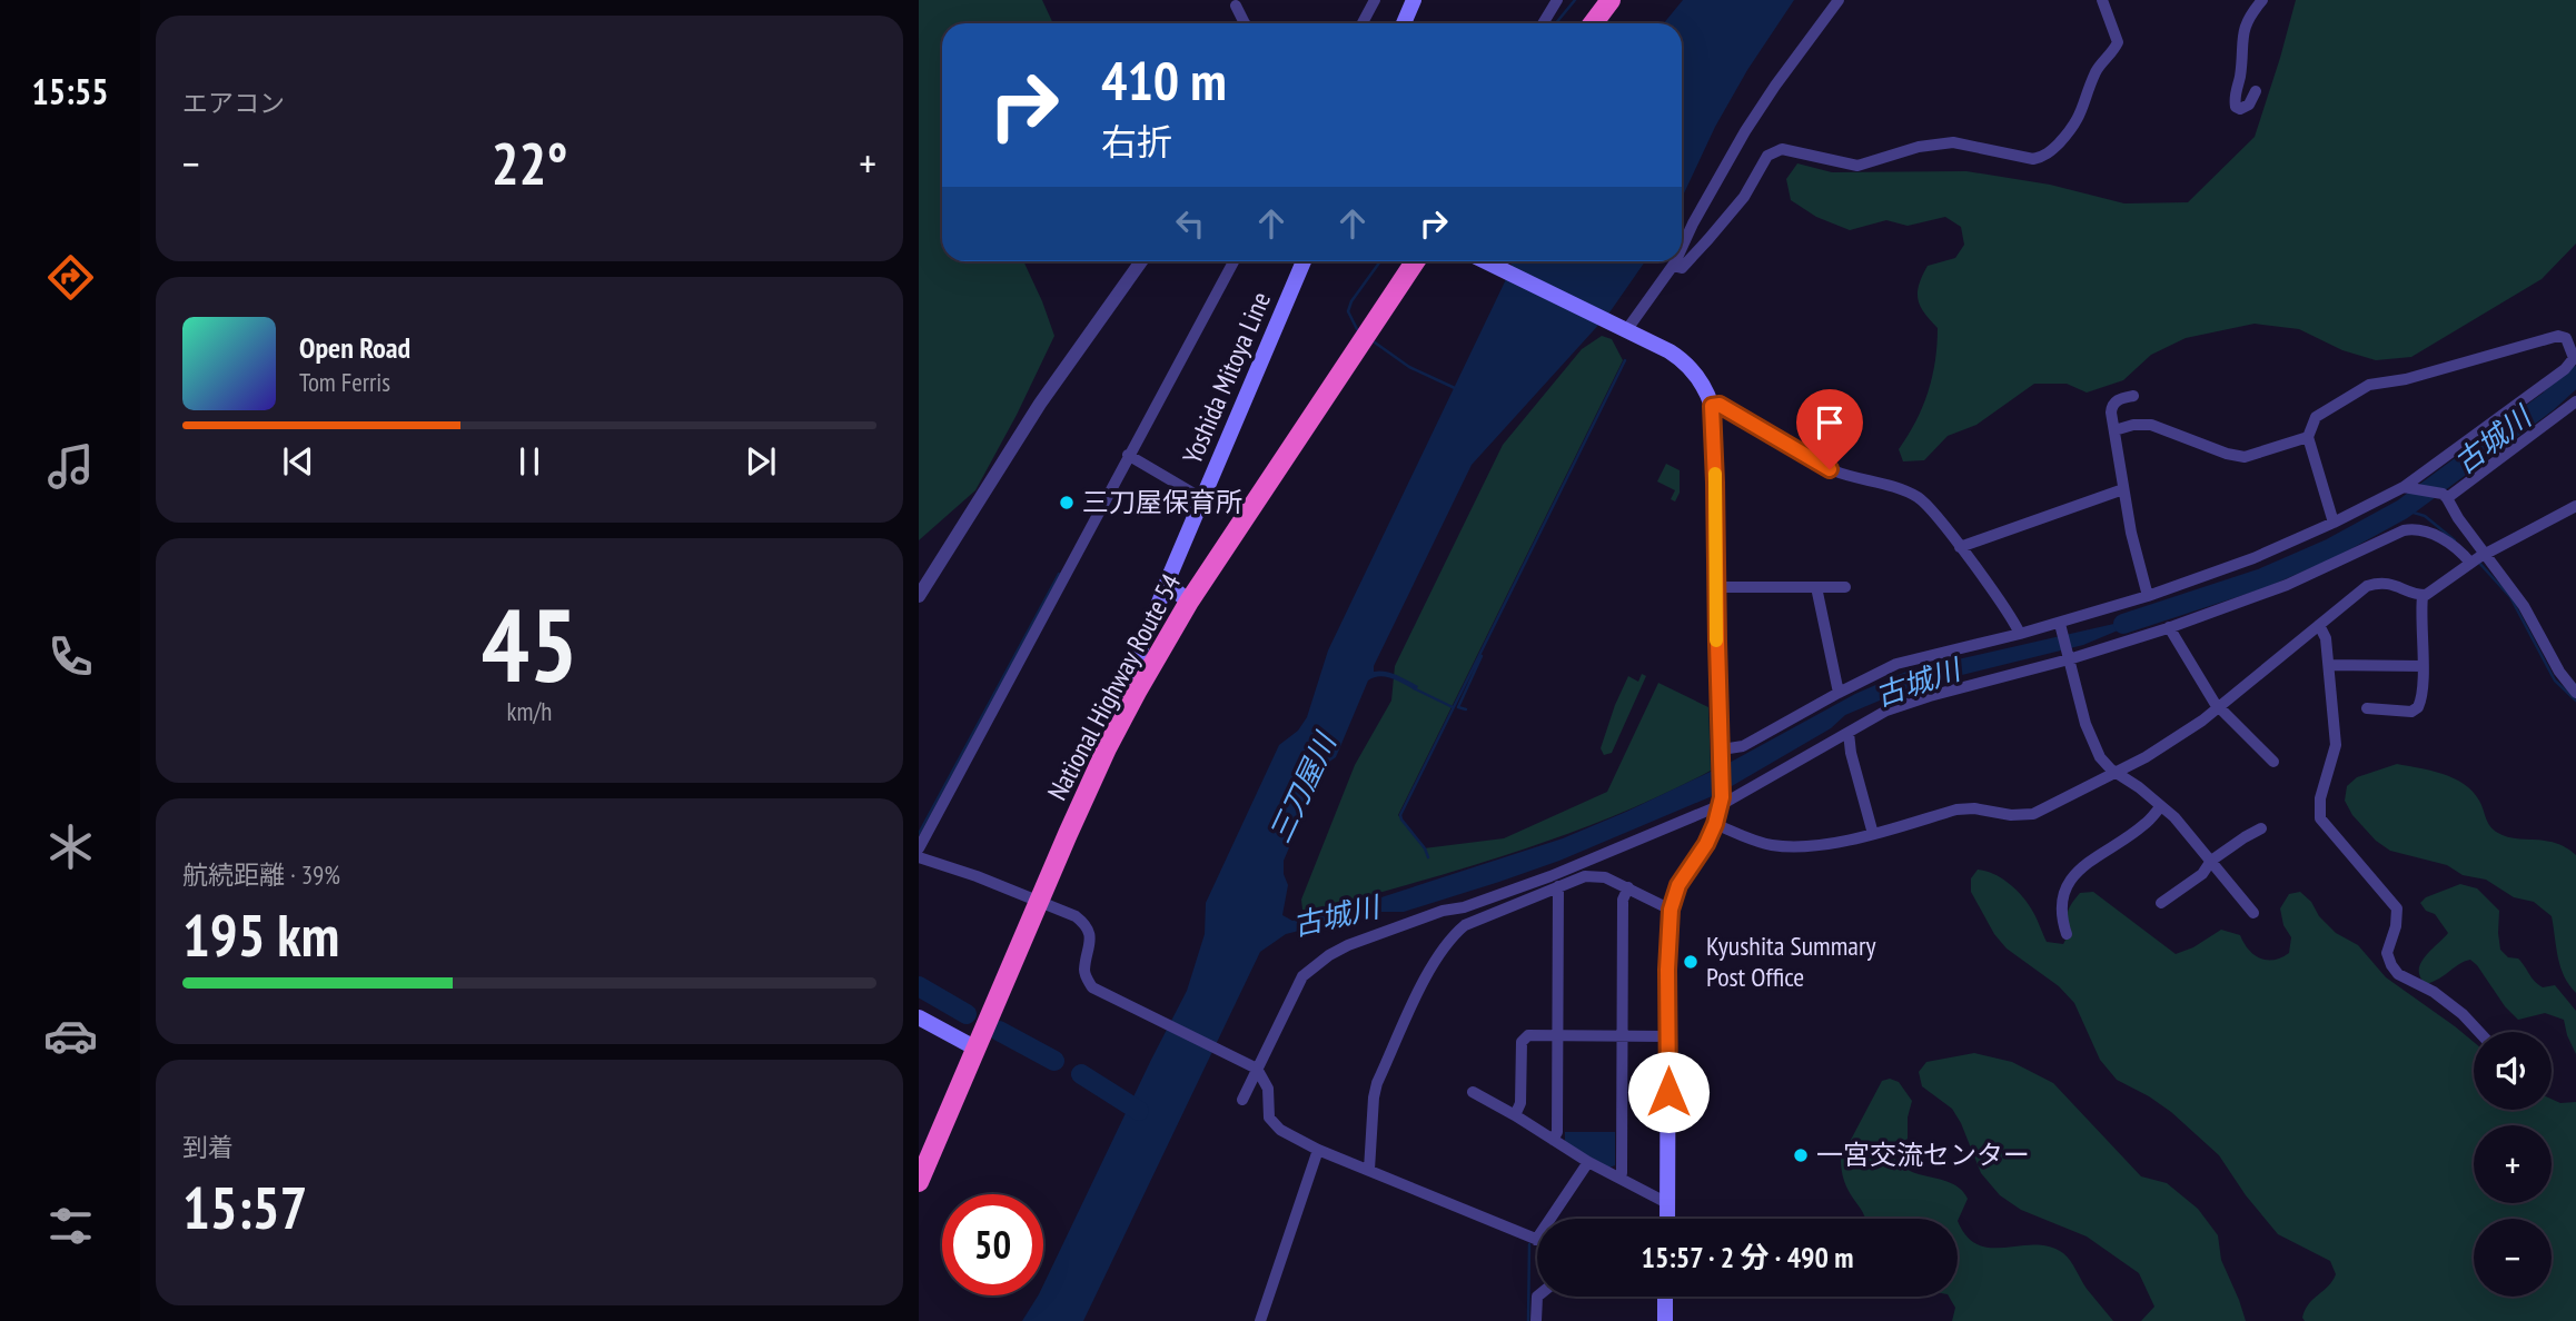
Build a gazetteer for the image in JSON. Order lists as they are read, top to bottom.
{
  "streets": {
    "highway": ["National Highway Route 54"],
    "main road": ["Yoshida Mitoya Line"]
  },
  "crossings": [
    ["Yoshida Mitoya Line", "National Highway Route 54"]
  ],
  "water": ["古城川", "三刀屋川"],
  "places": ["三刀屋保育所", "Kyushita Summary Post Office", "一宮交流センター"],
  "page": {
    "tabs": "15:55",
    "tile": [
      "エアコン",
      ["45", "km/h"],
      ["航続距離 · 39%", "195 km"],
      ["到着", "15:57"]
    ],
    "turn": ["410 m", "右折"],
    "heat": ["−", "22°", "+"],
    "song": ["Open Road", "Tom Ferris"],
    "map_buttons": ["+", "−"],
    "limit": "50",
    "trip": "15:57 · 2 分 · 490 m"
  }
}
